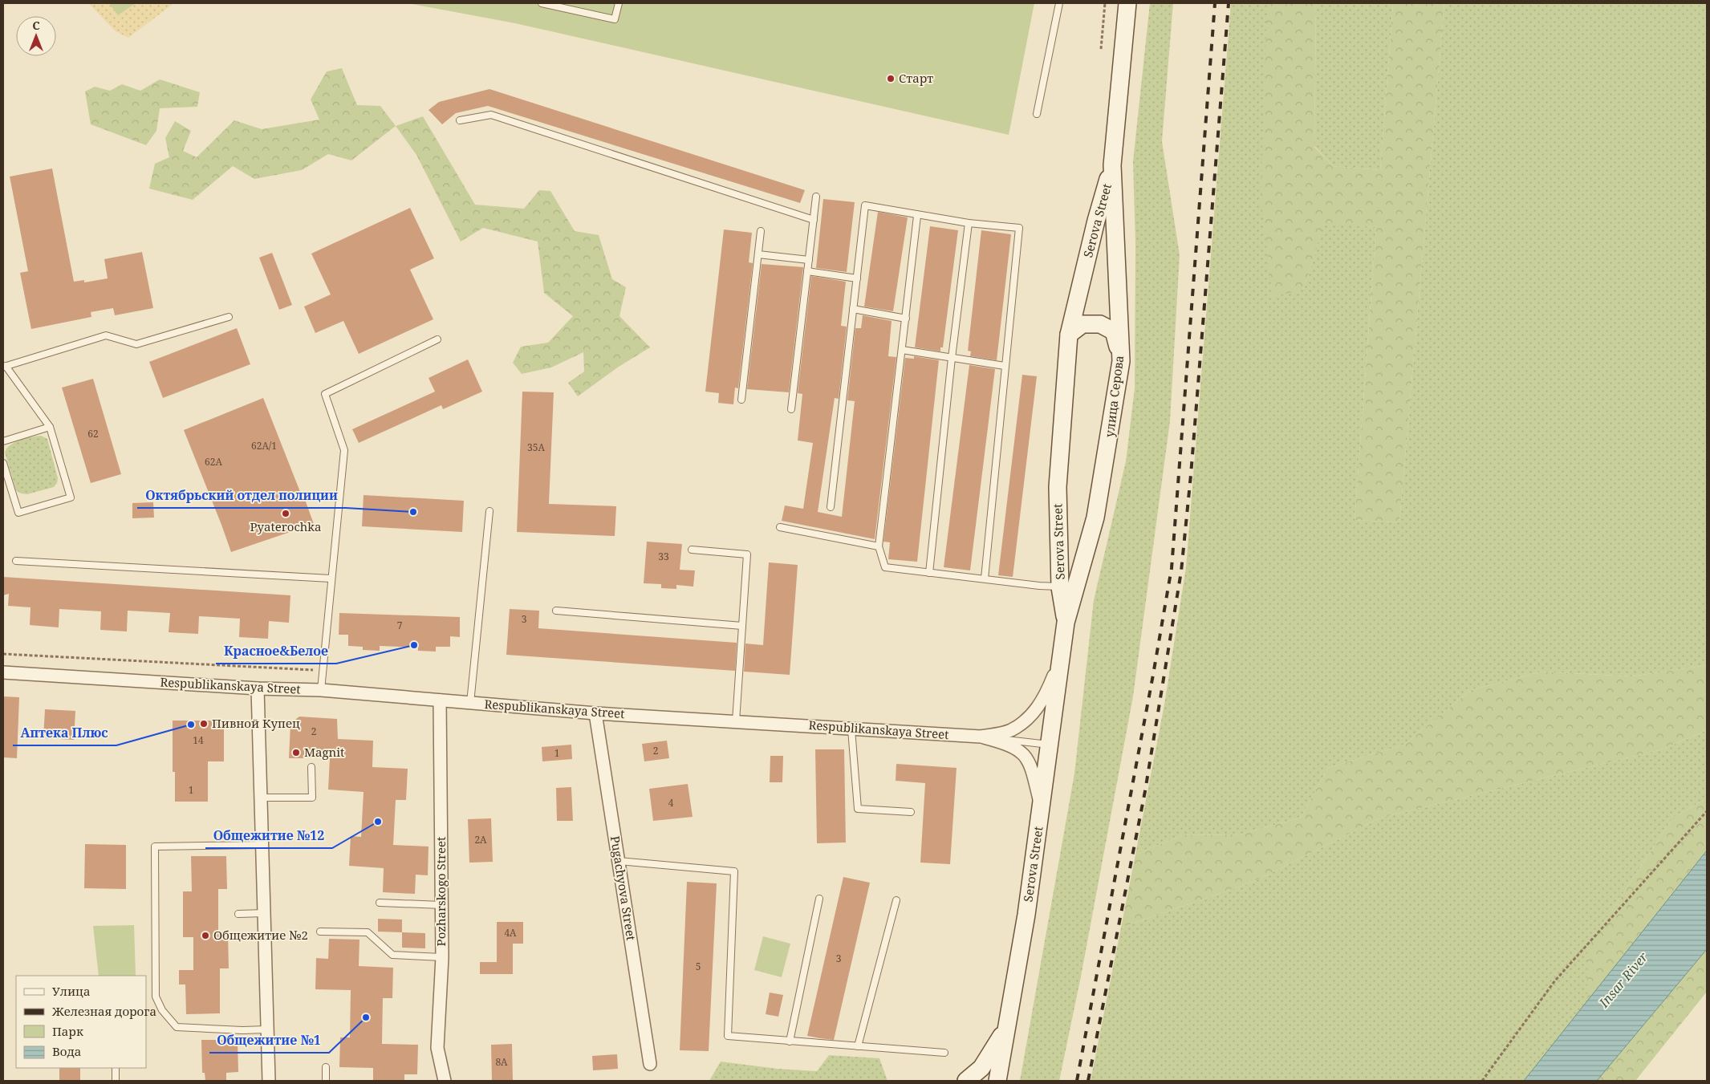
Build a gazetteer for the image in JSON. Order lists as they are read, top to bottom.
{
  "streets": {
    "street": [
      "Serova Street",
      "улица Серова",
      "Respublikanskaya Street",
      "Pugachyova Street",
      "Pozharskogo Street"
    ]
  },
  "crossings": [
    ["Serova Street", "улица Серова"],
    ["Serova Street", "Respublikanskaya Street"],
    ["Respublikanskaya Street", "Pugachyova Street"],
    ["Respublikanskaya Street", "Pozharskogo Street"]
  ],
  "water": ["Insar River"],
  "places": [
    "Старт",
    "Октябрьский отдел полиции",
    "Pyaterochka",
    "Красное&Белое",
    "Пивной Купец",
    "Аптека Плюс",
    "Magnit",
    "Общежитие №12",
    "Общежитие №2",
    "Общежитие №1"
  ],
  "house_numbers": [
    "62",
    "62А/1",
    "35А",
    "62А",
    "33",
    "3",
    "7",
    "2",
    "14",
    "2",
    "1",
    "1",
    "4",
    "2А",
    "4А",
    "3",
    "5",
    "8А"
  ],
  "legend": [
    "Улица",
    "Железная дорога",
    "Парк",
    "Вода"
  ],
  "north": "top"
}
